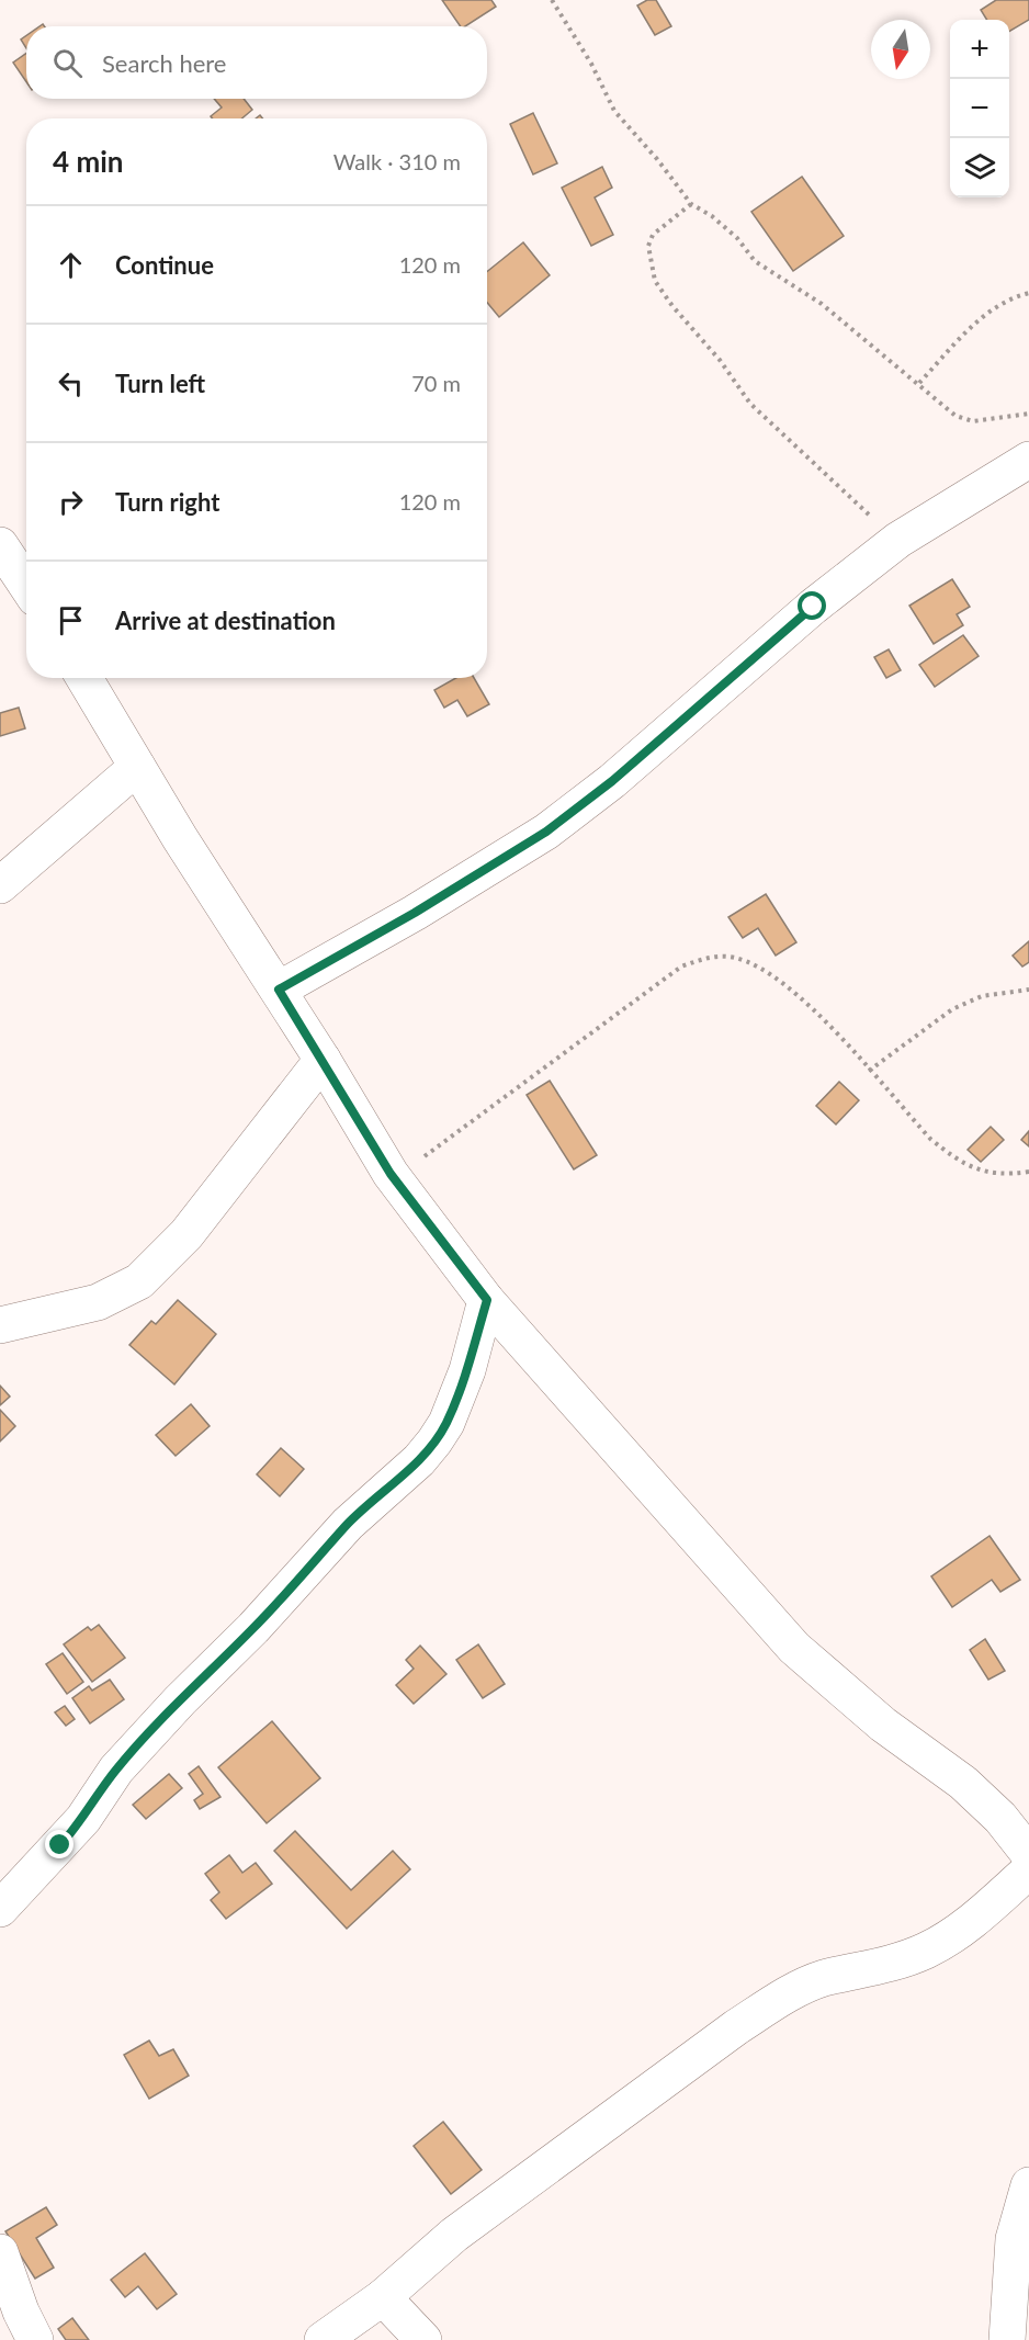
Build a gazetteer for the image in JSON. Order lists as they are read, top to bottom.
{
  "north": "bottom",
  "page": {
    "map_buttons": ["+", "−"],
    "search": "Search here",
    "heading": ["4 min", "Walk · 310 m"],
    "list": [
      ["Continue", "120 m"],
      ["Turn left", "70 m"],
      ["Turn right", "120 m"],
      "Arrive at destination"
    ]
  }
}
